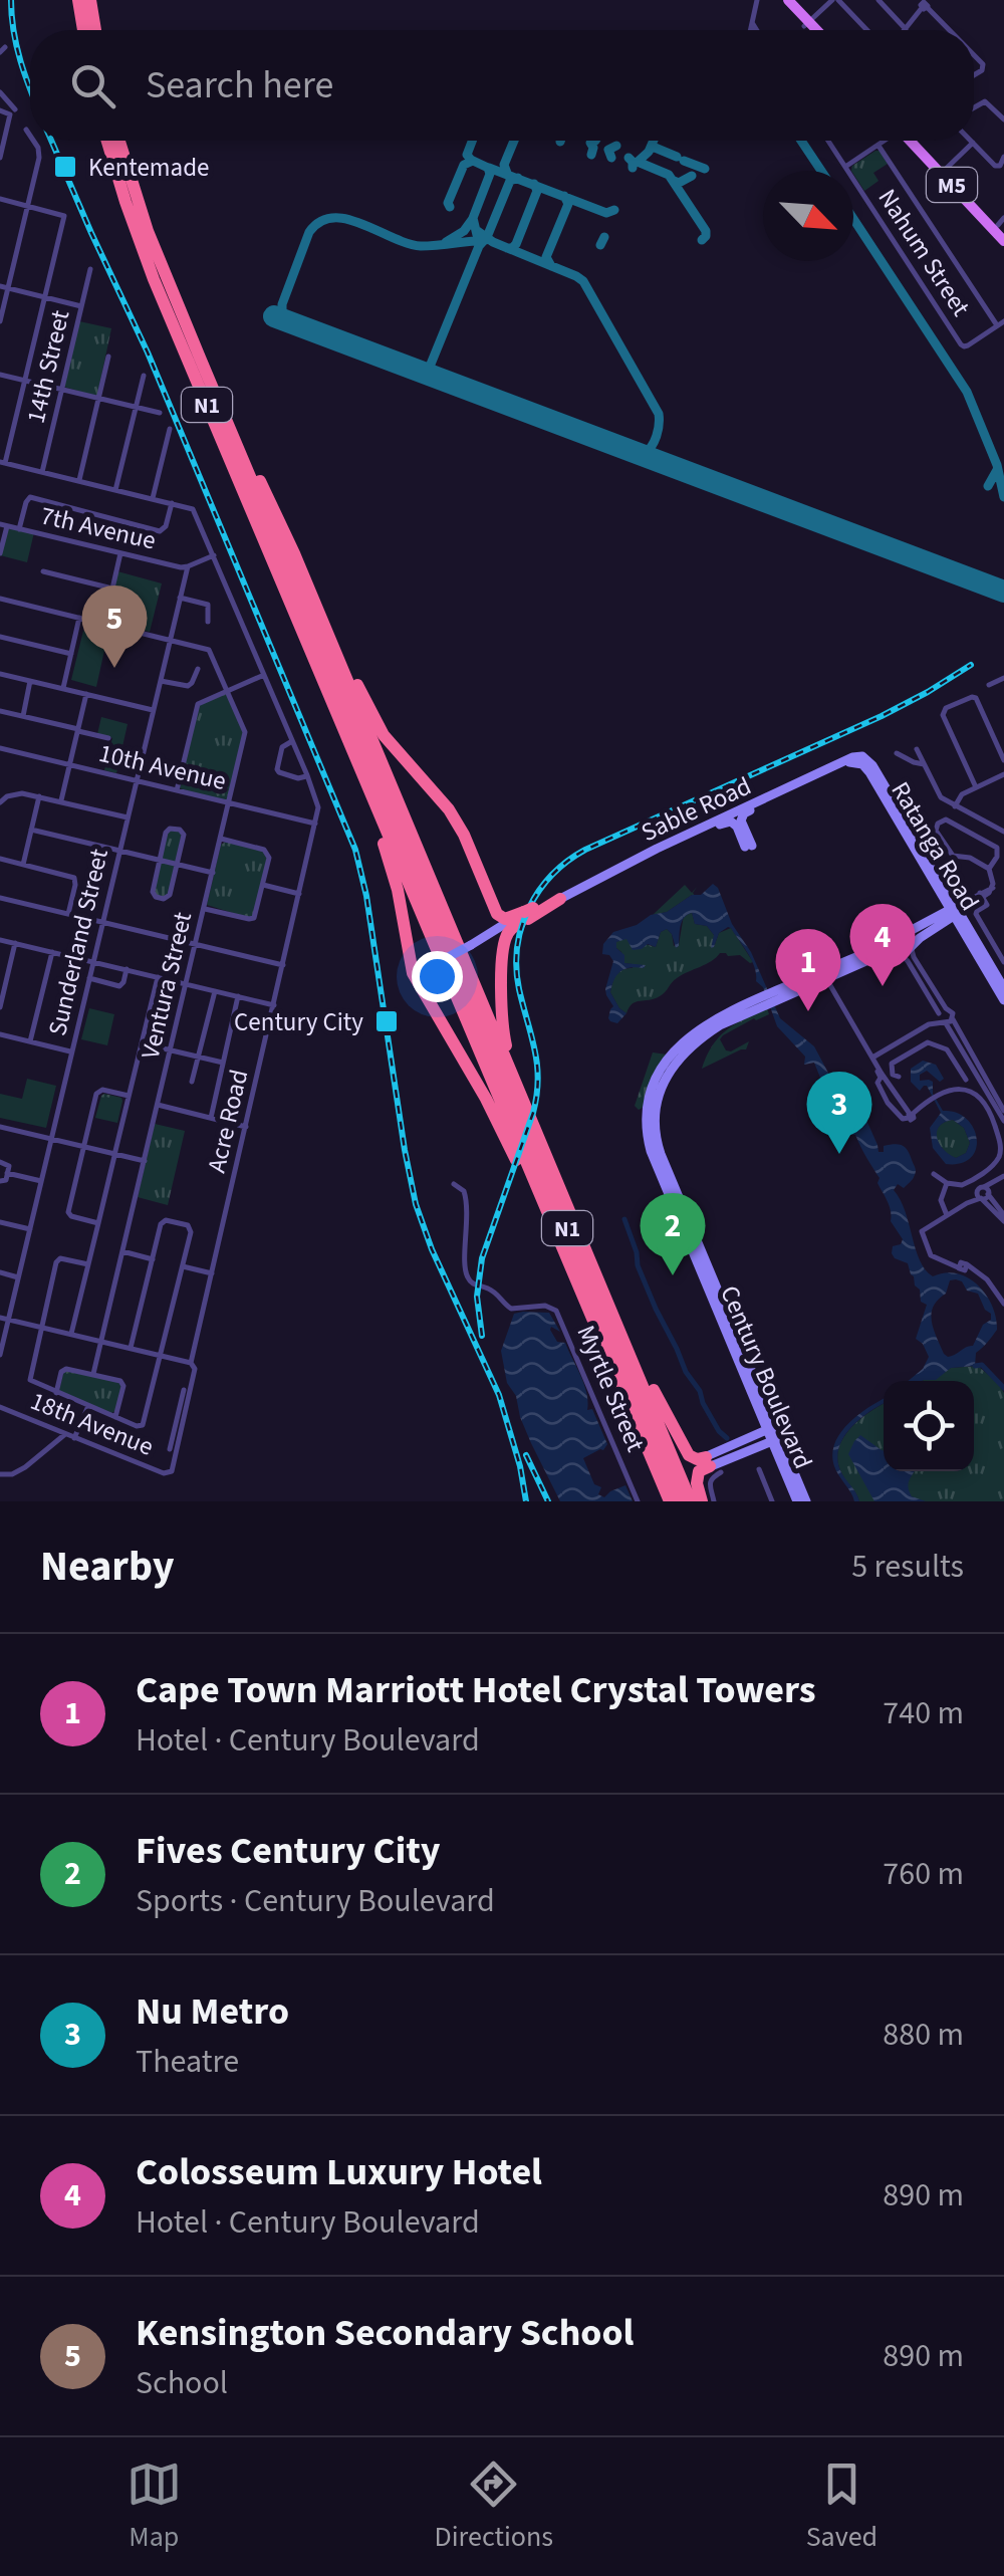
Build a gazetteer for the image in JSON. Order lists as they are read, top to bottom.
{
  "streets": {
    "highway": ["N1"],
    "main road": [
      "M5",
      "Sable Road",
      "Ratanga Road",
      "Century Boulevard"
    ],
    "street": [
      "Nahum Street",
      "14th Street",
      "7th Avenue",
      "10th Avenue",
      "Sunderland Street",
      "Ventura Street",
      "Acre Road",
      "Myrtle Street",
      "18th Avenue"
    ]
  },
  "crossings": [
    ["7th Avenue", "Sunderland Street"],
    ["10th Avenue", "Sunderland Street"],
    ["10th Avenue", "Ventura Street"],
    ["10th Avenue", "Acre Road"],
    ["Sable Road", "Ratanga Road"],
    ["Ratanga Road", "Century Boulevard"],
    ["Sunderland Street", "Ventura Street"],
    ["Acre Road", "18th Avenue"]
  ],
  "places": {
    "transit": ["Kentemade", "Century City"]
  },
  "north": "bottom right",
  "page": {
    "search": "Search here",
    "pins": [
      "5",
      "4",
      "1",
      "3",
      "2"
    ],
    "heading": ["Nearby", "5 results"],
    "list": [
      {
        "mark": "1",
        "name": "Cape Town Marriott Hotel Crystal Towers",
        "note": "Hotel · Century Boulevard",
        "value": "740 m"
      },
      {
        "mark": "2",
        "name": "Fives Century City",
        "note": "Sports · Century Boulevard",
        "value": "760 m"
      },
      {
        "mark": "3",
        "name": "Nu Metro",
        "note": "Theatre",
        "value": "880 m"
      },
      {
        "mark": "4",
        "name": "Colosseum Luxury Hotel",
        "note": "Hotel · Century Boulevard",
        "value": "890 m"
      },
      {
        "mark": "5",
        "name": "Kensington Secondary School",
        "note": "School",
        "value": "890 m"
      }
    ],
    "nav": ["Map", "Directions", "Saved"]
  }
}
